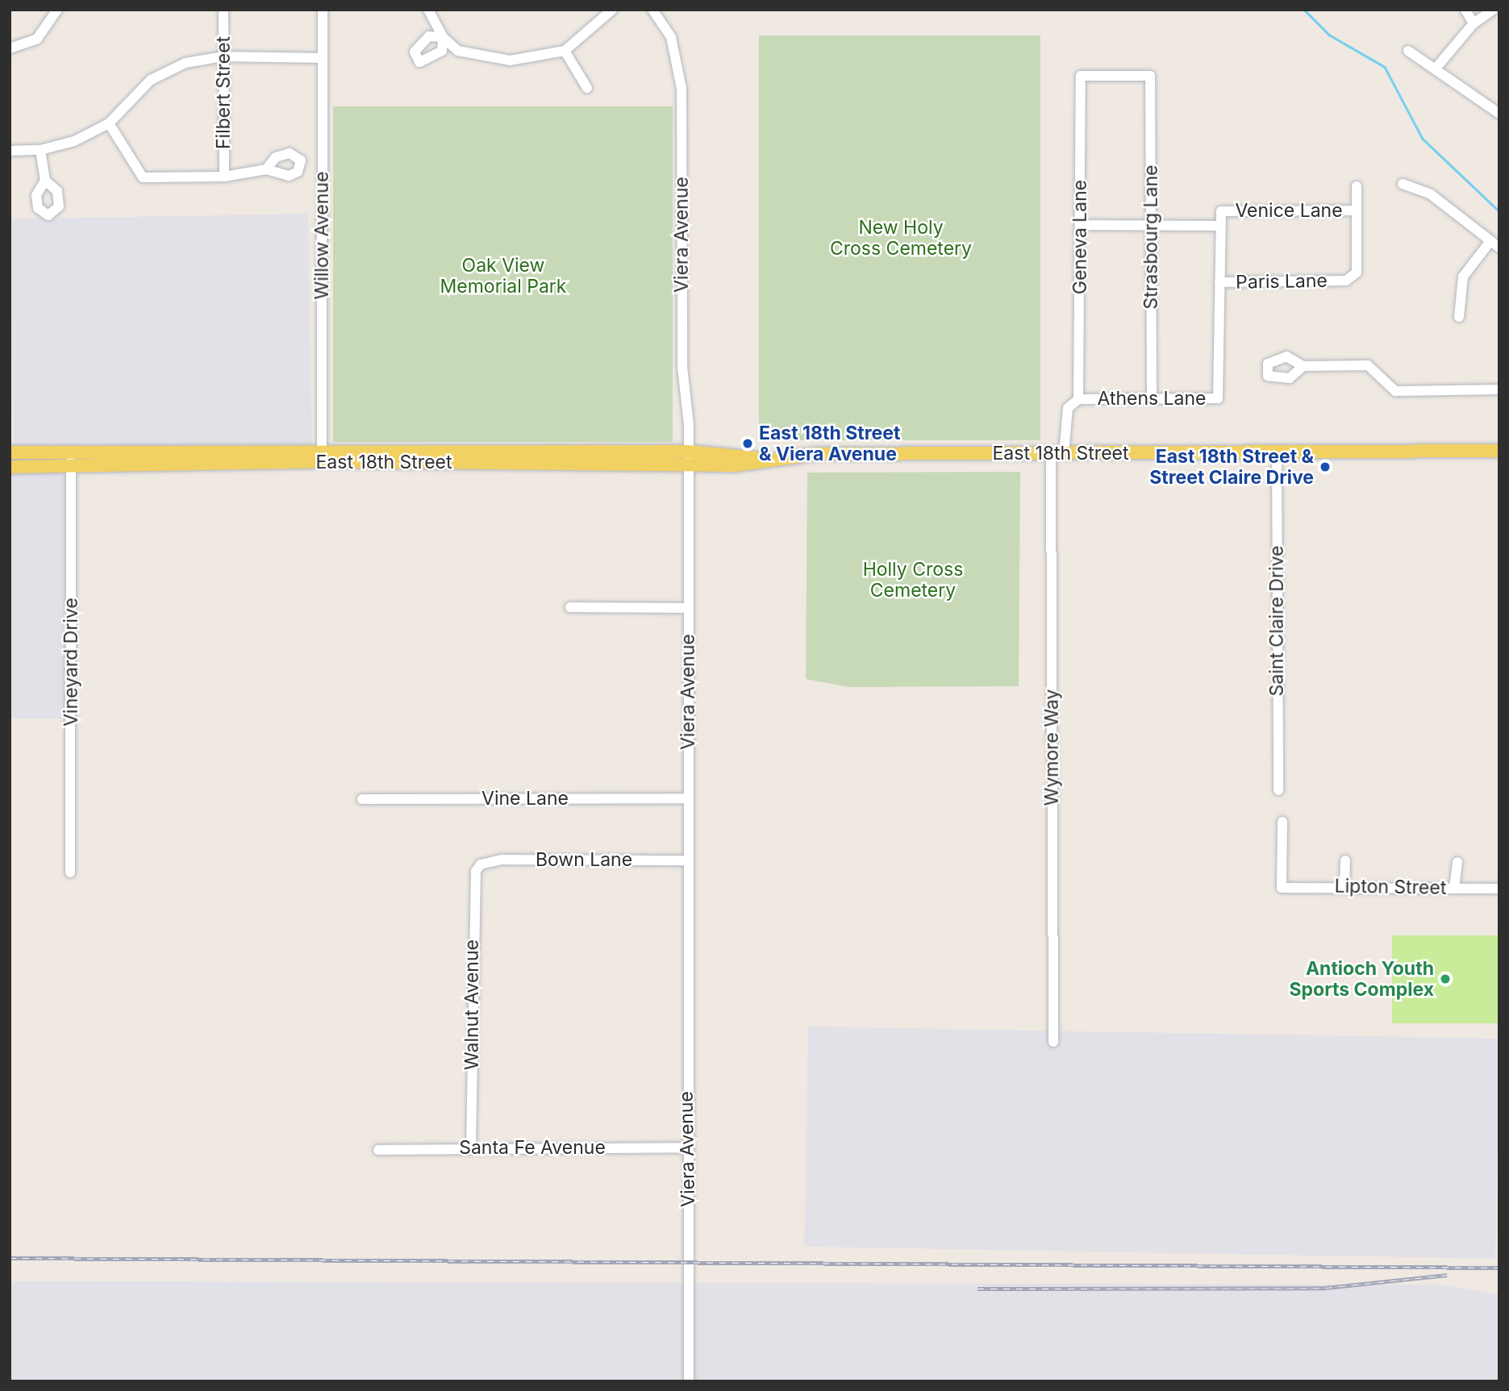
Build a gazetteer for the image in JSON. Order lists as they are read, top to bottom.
{
  "streets": {
    "main road": ["East 18th Street"],
    "street": [
      "Filbert Street",
      "Venice Lane",
      "Viera Avenue",
      "Willow Avenue",
      "Geneva Lane",
      "Strasbourg Lane",
      "Paris Lane",
      "Athens Lane",
      "Saint Claire Drive",
      "Vineyard Drive",
      "Wymore Way",
      "Vine Lane",
      "Bown Lane",
      "Lipton Street",
      "Walnut Avenue",
      "Santa Fe Avenue"
    ]
  },
  "crossings": [
    ["Venice Lane", "Geneva Lane"],
    ["Venice Lane", "Strasbourg Lane"],
    ["Venice Lane", "Paris Lane"],
    ["Viera Avenue", "East 18th Street"],
    ["Viera Avenue", "Vine Lane"],
    ["Viera Avenue", "Bown Lane"],
    ["Viera Avenue", "Santa Fe Avenue"],
    ["Willow Avenue", "East 18th Street"],
    ["Geneva Lane", "Strasbourg Lane"],
    ["Geneva Lane", "Athens Lane"],
    ["Strasbourg Lane", "Athens Lane"],
    ["Paris Lane", "Athens Lane"],
    ["Athens Lane", "East 18th Street"],
    ["East 18th Street", "Saint Claire Drive"],
    ["East 18th Street", "Vineyard Drive"],
    ["East 18th Street", "Wymore Way"],
    ["Bown Lane", "Walnut Avenue"],
    ["Walnut Avenue", "Santa Fe Avenue"]
  ],
  "parks": ["New Holy Cross Cemetery", "Oak View Memorial Park", "Holly Cross Cemetery"],
  "places": ["East 18th Street & Viera Avenue", "East 18th Street & Street Claire Drive", "Antioch Youth Sports Complex"]
}
